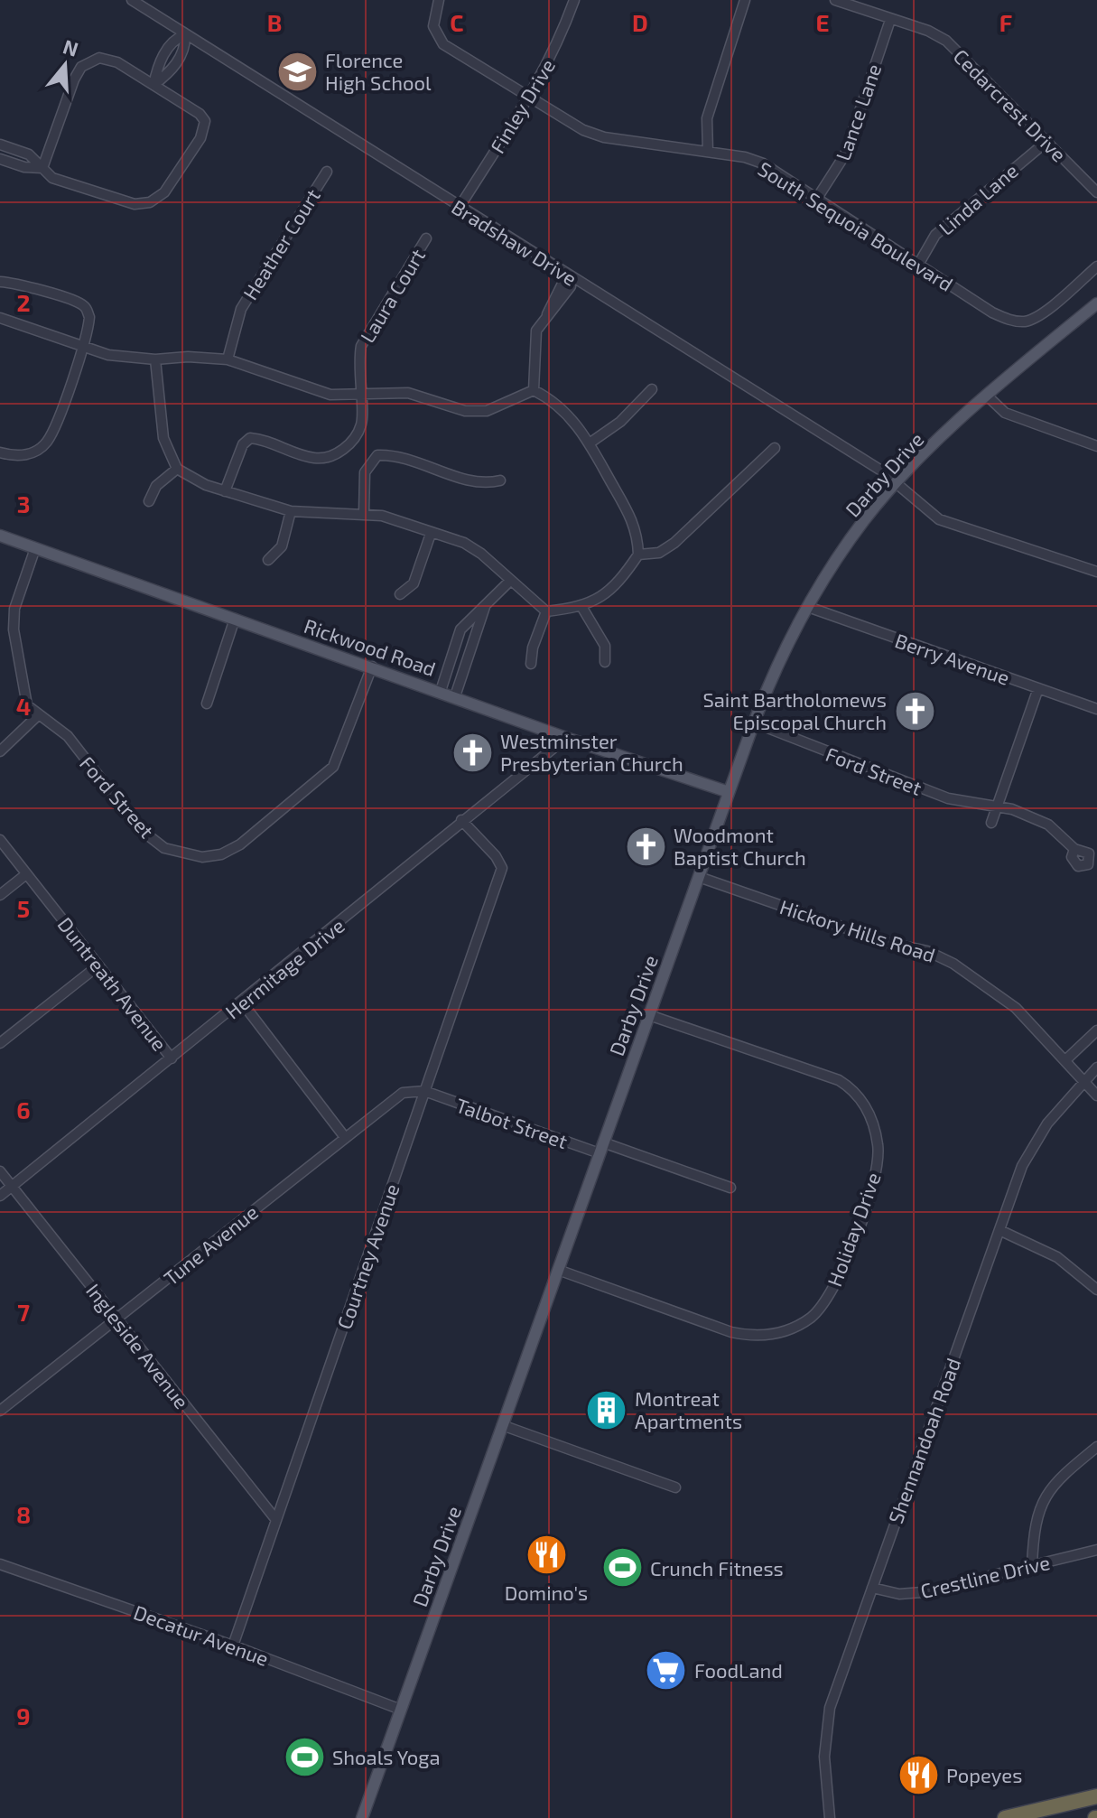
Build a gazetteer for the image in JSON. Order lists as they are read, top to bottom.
{
  "streets": {
    "main road": ["Darby Drive", "Rickwood Road"],
    "street": [
      "Cedarcrest Drive",
      "Finley Drive",
      "Lance Lane",
      "Linda Lane",
      "South Sequoia Boulevard",
      "Bradshaw Drive",
      "Heather Court",
      "Laura Court",
      "Berry Avenue",
      "Ford Street",
      "Hickory Hills Road",
      "Hermitage Drive",
      "Duntreath Avenue",
      "Talbot Street",
      "Holiday Drive",
      "Tune Avenue",
      "Courtney Avenue",
      "Ingleside Avenue",
      "Shennandoah Road",
      "Crestline Drive",
      "Decatur Avenue"
    ]
  },
  "crossings": [
    ["Cedarcrest Drive", "Lance Lane"],
    ["Cedarcrest Drive", "Linda Lane"],
    ["Finley Drive", "South Sequoia Boulevard"],
    ["Finley Drive", "Bradshaw Drive"],
    ["Lance Lane", "South Sequoia Boulevard"],
    ["Linda Lane", "South Sequoia Boulevard"],
    ["Bradshaw Drive", "Darby Drive"],
    ["Darby Drive", "Rickwood Road"],
    ["Darby Drive", "Berry Avenue"],
    ["Darby Drive", "Ford Street"],
    ["Darby Drive", "Hickory Hills Road"],
    ["Darby Drive", "Talbot Street"],
    ["Darby Drive", "Holiday Drive"],
    ["Darby Drive", "Decatur Avenue"],
    ["Rickwood Road", "Ford Street"],
    ["Rickwood Road", "Hermitage Drive"],
    ["Hickory Hills Road", "Shennandoah Road"],
    ["Hermitage Drive", "Duntreath Avenue"],
    ["Hermitage Drive", "Courtney Avenue"],
    ["Hermitage Drive", "Ingleside Avenue"],
    ["Talbot Street", "Tune Avenue"],
    ["Talbot Street", "Courtney Avenue"],
    ["Tune Avenue", "Courtney Avenue"],
    ["Tune Avenue", "Ingleside Avenue"],
    ["Courtney Avenue", "Ingleside Avenue"],
    ["Courtney Avenue", "Decatur Avenue"],
    ["Shennandoah Road", "Crestline Drive"]
  ],
  "places": {
    "school or university": ["Florence High School"],
    "church": ["Saint Bartholomews Episcopal Church", "Westminster Presbyterian Church", "Woodmont Baptist Church"],
    "building": ["Montreat Apartments"],
    "restaurant": ["Domino's", "Popeyes"],
    "sports": ["Crunch Fitness", "Shoals Yoga"],
    "supermarket": ["FoodLand"]
  },
  "north": "top",
  "grid": {
    "columns": [
      "B",
      "C",
      "D",
      "E",
      "F"
    ],
    "rows": [
      "2",
      "3",
      "4",
      "5",
      "6",
      "7",
      "8",
      "9"
    ]
  }
}
